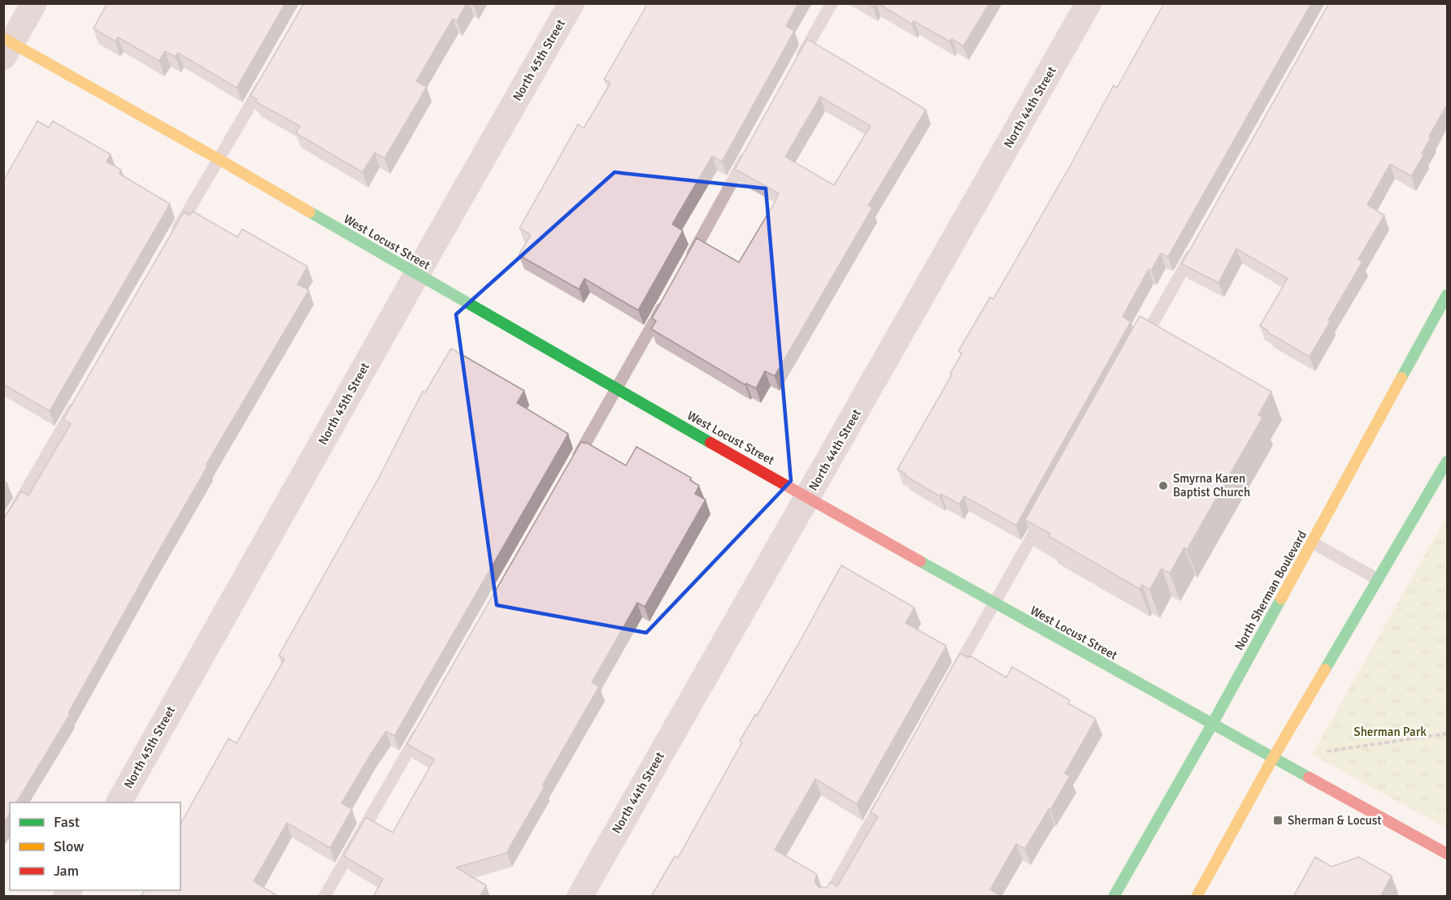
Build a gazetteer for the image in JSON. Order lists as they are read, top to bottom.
{
  "streets": {
    "street": [
      "North 45th Street",
      "North 44th Street",
      "West Locust Street",
      "North Sherman Boulevard"
    ]
  },
  "crossings": [
    ["North 45th Street", "West Locust Street"],
    ["North 44th Street", "West Locust Street"],
    ["West Locust Street", "North Sherman Boulevard"]
  ],
  "parks": ["Sherman Park"],
  "places": {
    "other": ["Smyrna Karen Baptist Church"],
    "transit": ["Sherman & Locust"]
  },
  "legend": ["Fast", "Slow", "Jam"]
}
